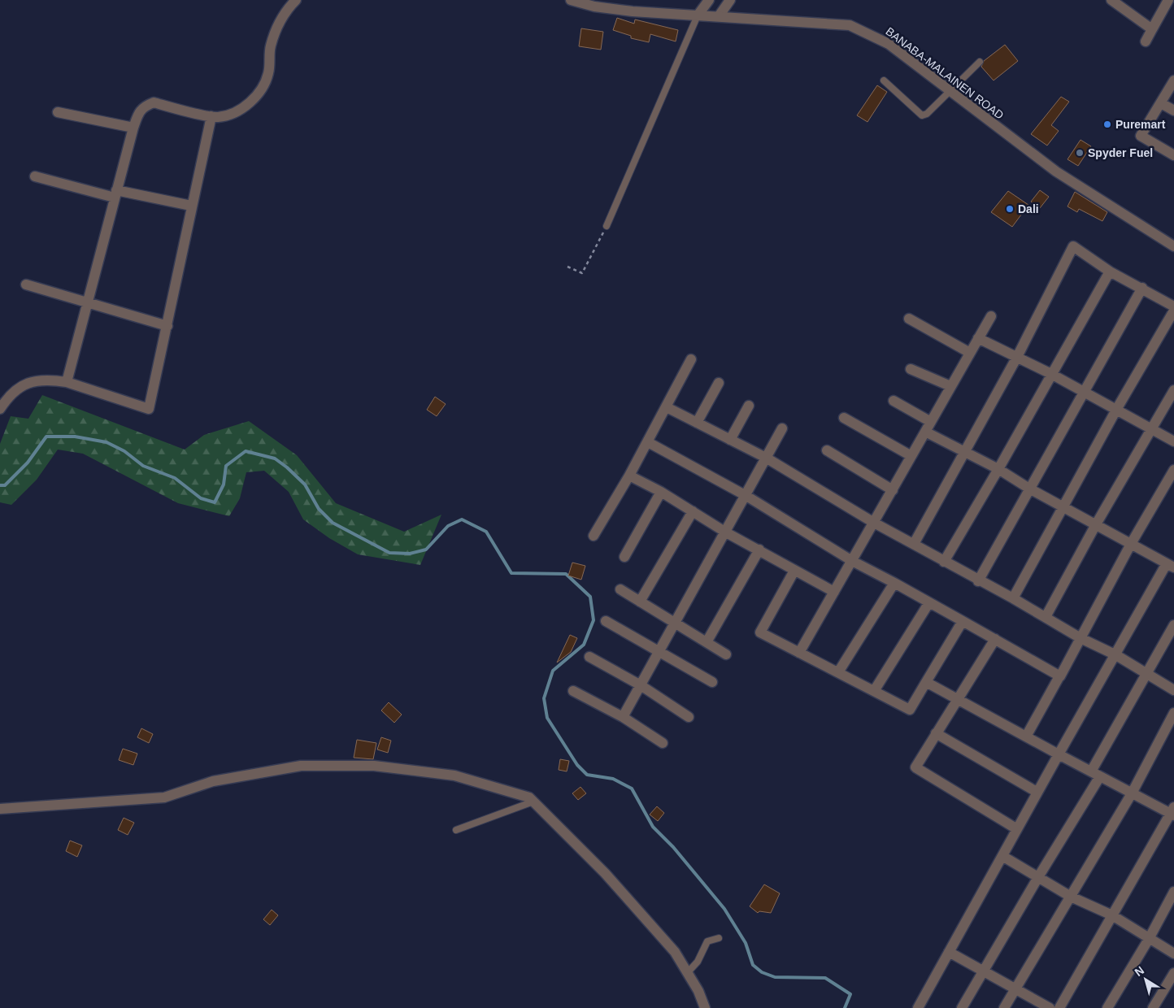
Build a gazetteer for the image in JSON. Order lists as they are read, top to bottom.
{
  "streets": {
    "street": ["BANABA-MALAINEN ROAD"]
  },
  "places": ["Puremart", "Spyder Fuel", "Dali"],
  "north": "top left"
}
